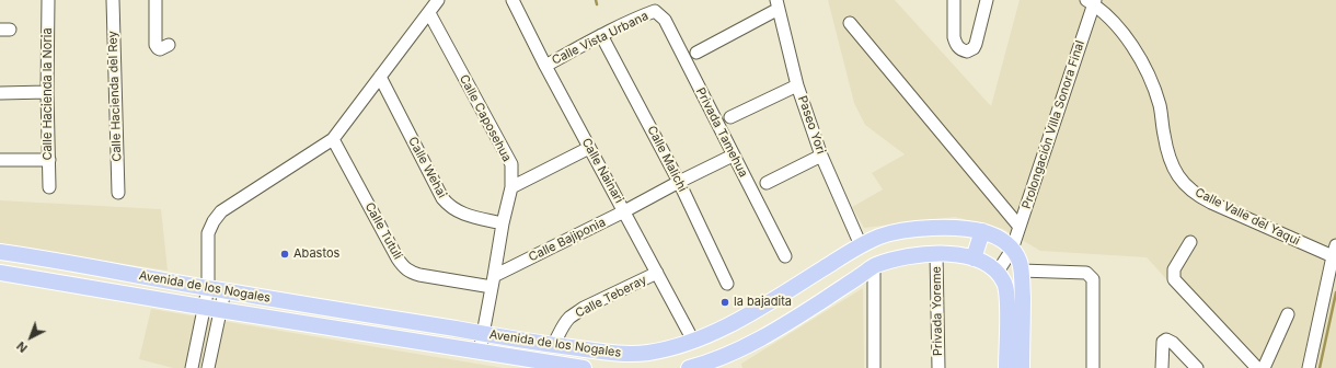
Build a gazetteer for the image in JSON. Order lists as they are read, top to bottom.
{
  "streets": {
    "main road": ["Avenida de los Nogales"],
    "street": [
      "Calle Vista Urbana",
      "Calle Hacienda la Noria",
      "Calle Hacienda del Rey",
      "Calle Caposehua",
      "Paseo Yori",
      "Prolongación Villa Sonora Final",
      "Privada Tamehua",
      "Calle Malichi",
      "Calle Wehai",
      "Calle Nainari",
      "Calle Valle del Yaqui",
      "Calle Tutuli",
      "Calle Bajiponia",
      "Calle Teberay",
      "Privada Yoreme"
    ]
  },
  "crossings": [
    ["Calle Vista Urbana", "Privada Tamehua"],
    ["Calle Vista Urbana", "Calle Malichi"],
    ["Calle Vista Urbana", "Calle Nainari"],
    ["Calle Caposehua", "Calle Wehai"],
    ["Calle Caposehua", "Calle Tutuli"],
    ["Calle Caposehua", "Calle Bajiponia"],
    ["Calle Caposehua", "Avenida de los Nogales"],
    ["Paseo Yori", "Avenida de los Nogales"],
    ["Prolongación Villa Sonora Final", "Calle Valle del Yaqui"],
    ["Prolongación Villa Sonora Final", "Avenida de los Nogales"],
    ["Privada Tamehua", "Calle Bajiponia"],
    ["Calle Malichi", "Calle Bajiponia"],
    ["Calle Nainari", "Calle Bajiponia"],
    ["Calle Nainari", "Avenida de los Nogales"],
    ["Calle Nainari", "Calle Teberay"],
    ["Calle Tutuli", "Calle Bajiponia"],
    ["Avenida de los Nogales", "Calle Teberay"]
  ],
  "places": ["Abastos", "la bajadita"],
  "north": "bottom left"
}
